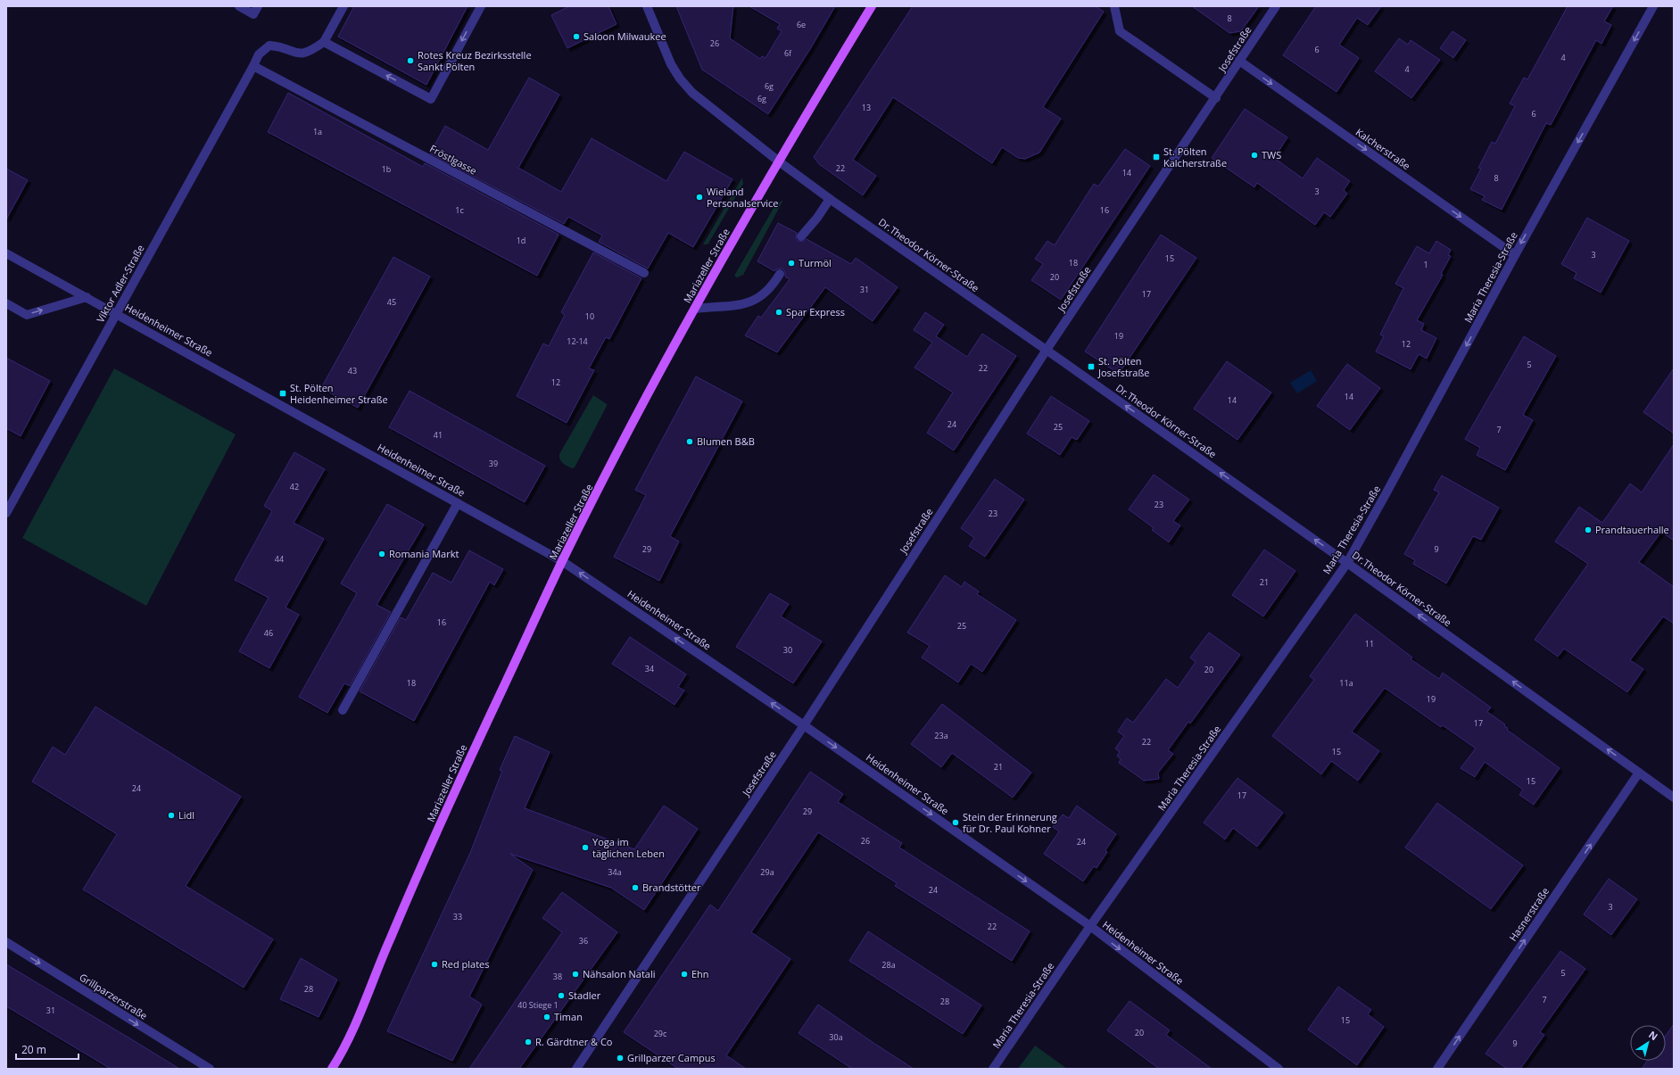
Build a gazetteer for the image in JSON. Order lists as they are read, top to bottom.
{
  "streets": {
    "main road": ["Mariazeller Straße"],
    "street": [
      "Josefstraße",
      "Kalcherstraße",
      "Fröstlgasse",
      "Dr.Theodor Körner-Straße",
      "Maria Theresia-Straße",
      "Viktor Adler-Straße",
      "Heidenheimer Straße",
      "Hasnerstraße",
      "Grillparzerstraße"
    ]
  },
  "crossings": [
    ["Josefstraße", "Kalcherstraße"],
    ["Josefstraße", "Dr.Theodor Körner-Straße"],
    ["Josefstraße", "Heidenheimer Straße"],
    ["Kalcherstraße", "Maria Theresia-Straße"],
    ["Fröstlgasse", "Viktor Adler-Straße"],
    ["Dr.Theodor Körner-Straße", "Mariazeller Straße"],
    ["Dr.Theodor Körner-Straße", "Maria Theresia-Straße"],
    ["Dr.Theodor Körner-Straße", "Hasnerstraße"],
    ["Mariazeller Straße", "Heidenheimer Straße"],
    ["Maria Theresia-Straße", "Heidenheimer Straße"],
    ["Viktor Adler-Straße", "Heidenheimer Straße"]
  ],
  "one_way": [
    "Kalcherstraße",
    "Dr.Theodor Körner-Straße",
    "Maria Theresia-Straße",
    "Hasnerstraße",
    "Grillparzerstraße"
  ],
  "places": {
    "other": [
      "Saloon Milwaukee",
      "Rotes Kreuz Bezirksstelle Sankt Pölten",
      "TWS",
      "Wieland Personalservice",
      "Turmöl",
      "Spar Express",
      "Blumen B&B",
      "Prandtauerhalle",
      "Romania Markt",
      "Lidl",
      "Stein der Erinnerung für Dr. Paul Kohner",
      "Yoga im täglichen Leben",
      "Brandstötter",
      "Red plates",
      "Nähsalon Natali",
      "Ehn",
      "Stadler",
      "Timan",
      "R. Gärdtner & Co",
      "Grillparzer Campus"
    ],
    "transit": ["St. Pölten Kalcherstraße", "St. Pölten Josefstraße", "St. Pölten Heidenheimer Straße"]
  },
  "house_numbers": [
    "8",
    "6e",
    "26",
    "6",
    "6f",
    "4",
    "4",
    "6g",
    "6g",
    "13",
    "6",
    "1a",
    "22",
    "1b",
    "14",
    "8",
    "3",
    "1c",
    "16",
    "1d",
    "3",
    "15",
    "18",
    "1",
    "20",
    "31",
    "17",
    "45",
    "10",
    "19",
    "12-14",
    "12",
    "5",
    "22",
    "43",
    "12",
    "14",
    "14",
    "24",
    "25",
    "7",
    "41",
    "39",
    "42",
    "23",
    "23",
    "29",
    "9",
    "44",
    "21",
    "16",
    "25",
    "46",
    "11",
    "30",
    "34",
    "20",
    "18",
    "11a",
    "19",
    "17",
    "23a",
    "22",
    "15",
    "21",
    "15",
    "24",
    "17",
    "29",
    "26",
    "24",
    "34a",
    "29a",
    "24",
    "3",
    "33",
    "22",
    "36",
    "28a",
    "5",
    "38",
    "28",
    "7",
    "28",
    "40 Stiege 1",
    "31",
    "15",
    "20",
    "29c",
    "30a",
    "9"
  ],
  "scale_bar": "20 m",
  "north": "top right"
}
